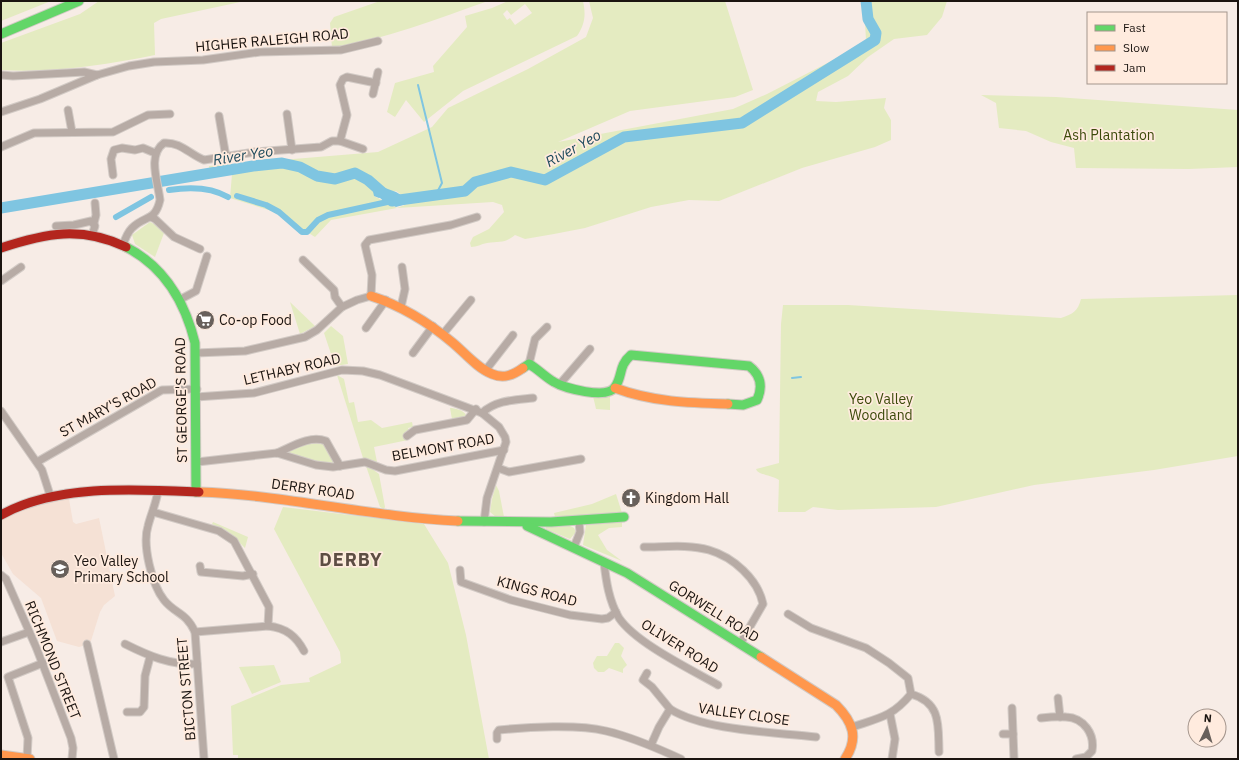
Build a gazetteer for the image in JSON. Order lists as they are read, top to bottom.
{
  "streets": {
    "street": [
      "HIGHER RALEIGH ROAD",
      "LETHABY ROAD",
      "ST GEORGE'S ROAD",
      "ST MARY'S ROAD",
      "BELMONT ROAD",
      "DERBY ROAD",
      "KINGS ROAD",
      "GORWELL ROAD",
      "OLIVER ROAD",
      "RICHMOND STREET",
      "BICTON STREET",
      "VALLEY CLOSE"
    ]
  },
  "crossings": [
    ["LETHABY ROAD", "ST GEORGE'S ROAD"],
    ["LETHABY ROAD", "ST MARY'S ROAD"],
    ["ST GEORGE'S ROAD", "ST MARY'S ROAD"],
    ["ST GEORGE'S ROAD", "BELMONT ROAD"],
    ["ST GEORGE'S ROAD", "DERBY ROAD"],
    ["DERBY ROAD", "GORWELL ROAD"],
    ["DERBY ROAD", "BICTON STREET"],
    ["KINGS ROAD", "OLIVER ROAD"],
    ["GORWELL ROAD", "OLIVER ROAD"]
  ],
  "districts": ["DERBY"],
  "water": ["River Yeo"],
  "parks": ["Ash Plantation", "Yeo Valley Woodland"],
  "places": {
    "supermarket": ["Co-op Food"],
    "church": ["Kingdom Hall"],
    "school or university": ["Yeo Valley Primary School"]
  },
  "legend": ["Fast", "Slow", "Jam"],
  "north": "top"
}
